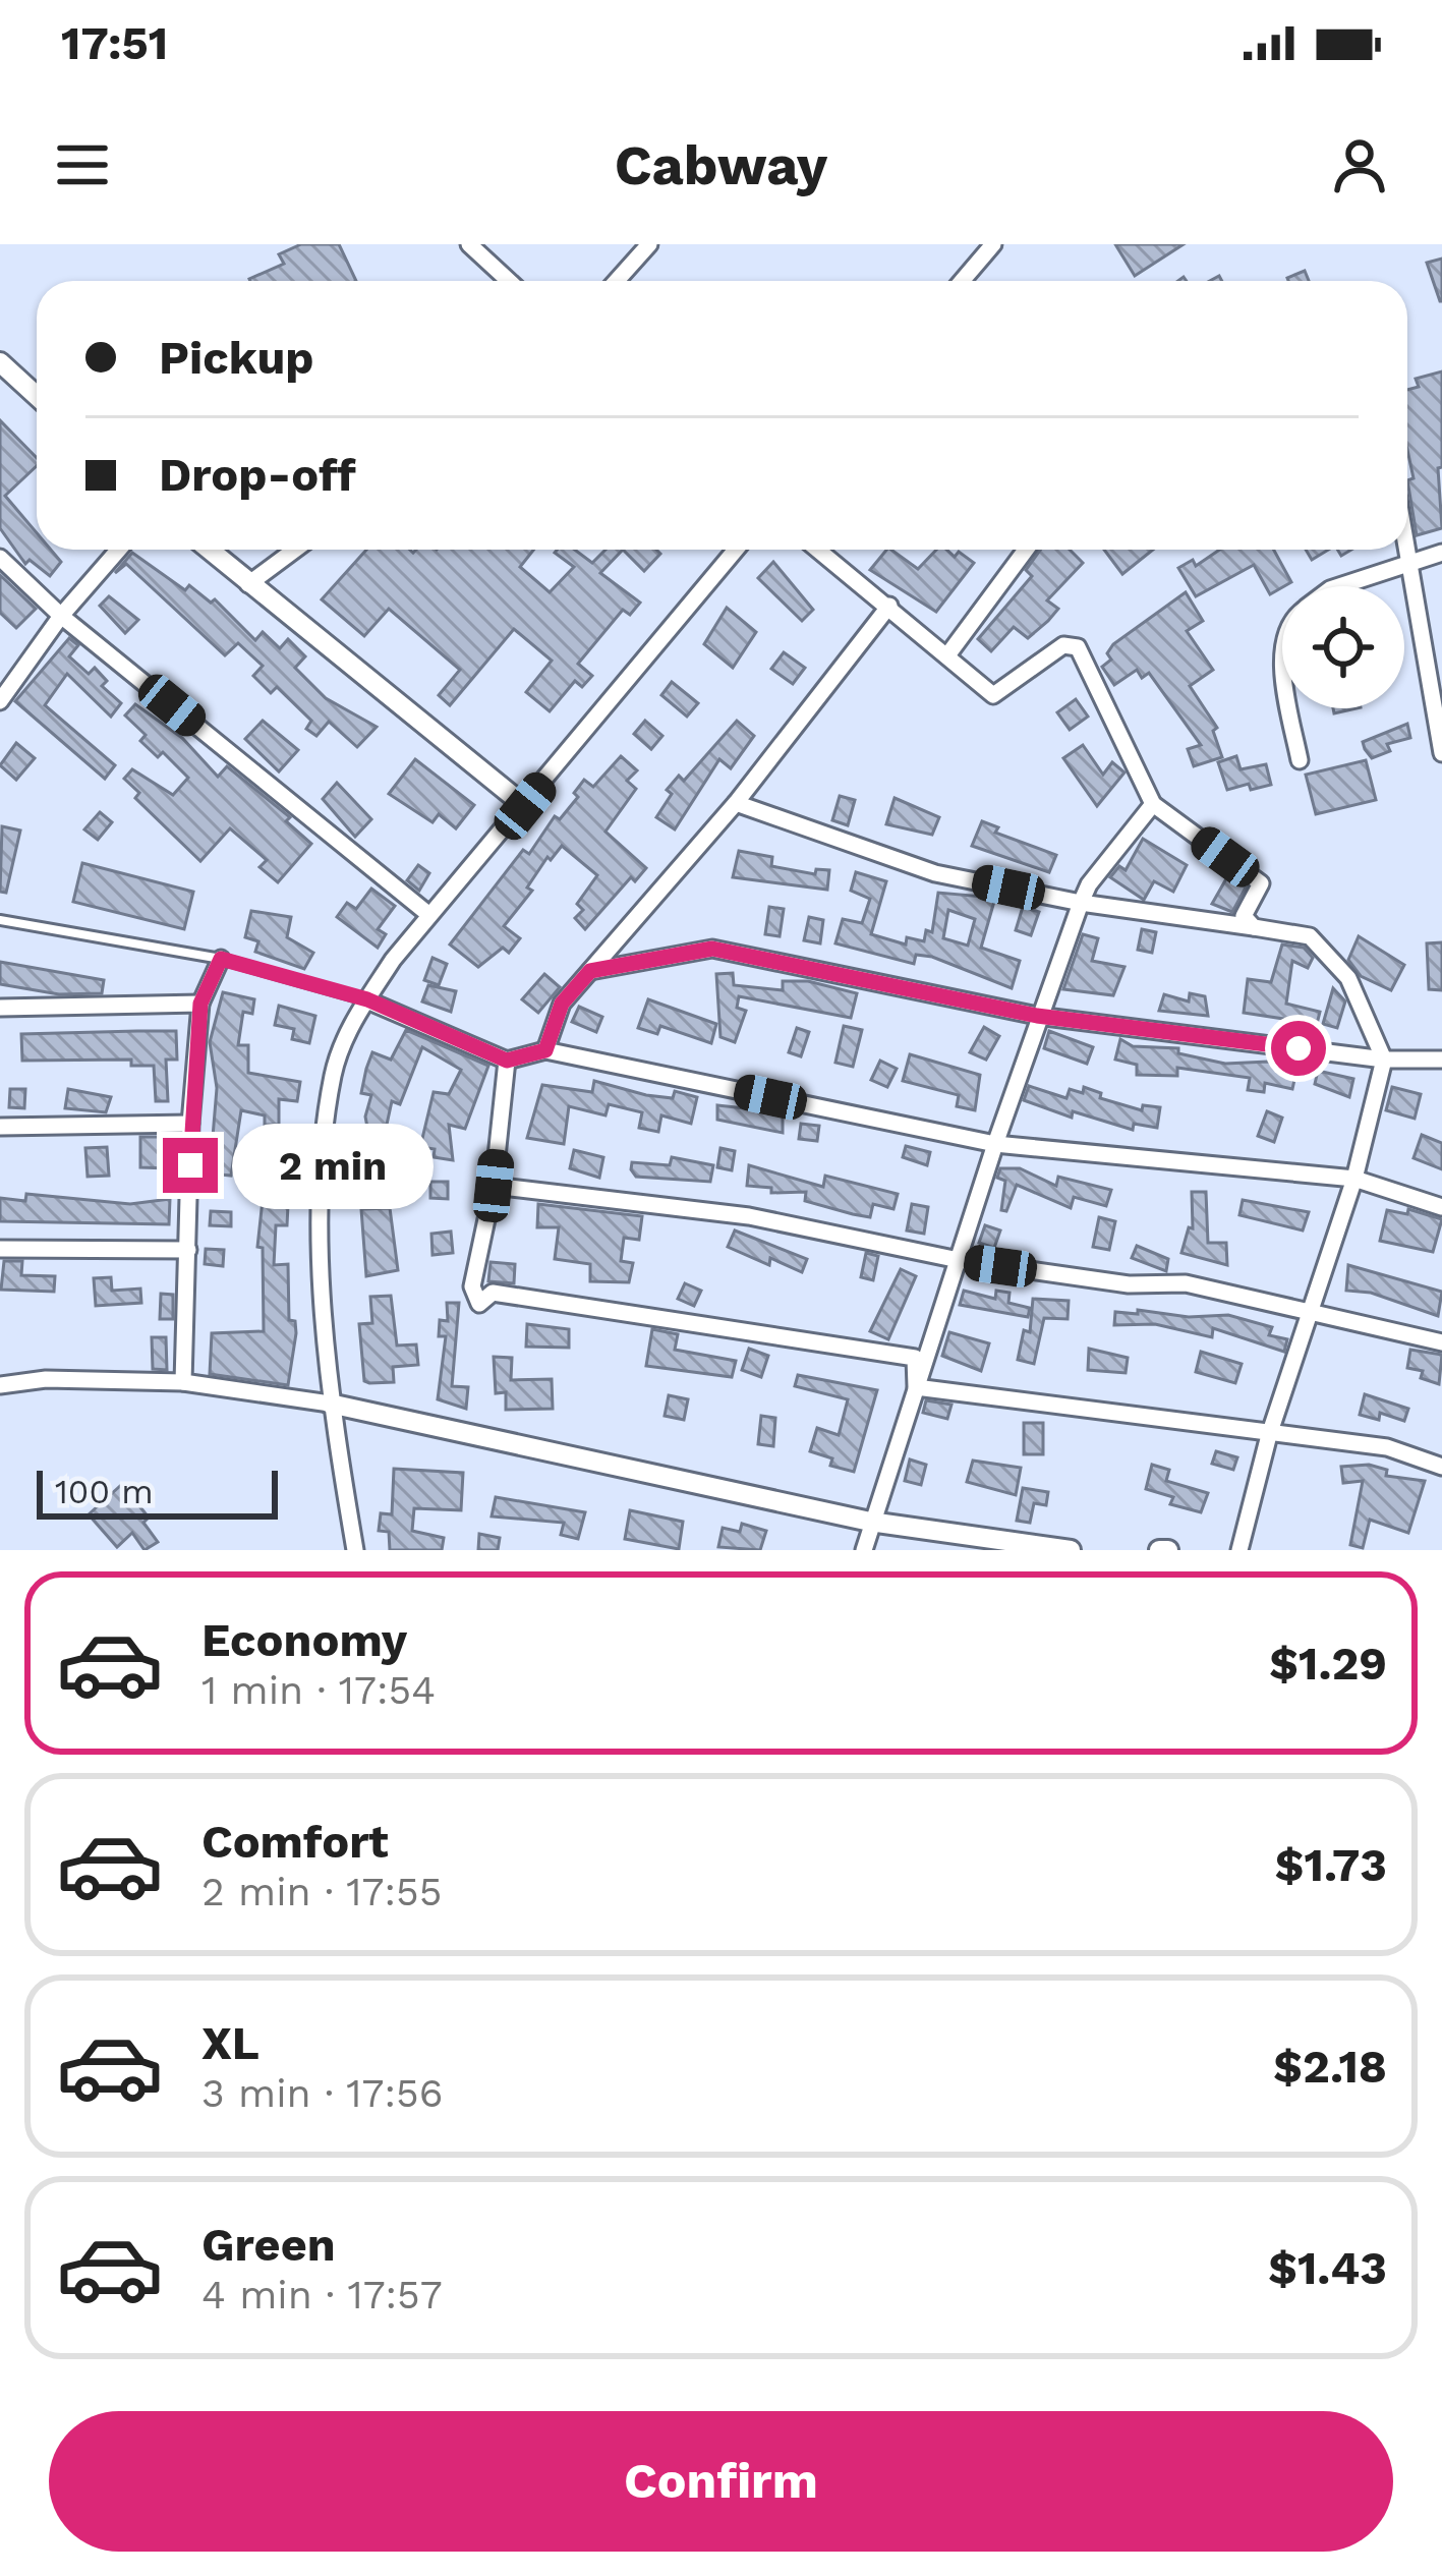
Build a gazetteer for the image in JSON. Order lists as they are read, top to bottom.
{
  "scale_bar": "100 m",
  "page": {
    "status": "17:51",
    "header": "Cabway",
    "banner": ["Pickup", "Drop-off"],
    "bubble": "2 min",
    "scale": "100 m",
    "list": [
      {
        "name": "Economy",
        "note": "1 min · 17:54",
        "value": "$1.29"
      },
      {
        "name": "Comfort",
        "note": "2 min · 17:55",
        "value": "$1.73"
      },
      {
        "name": "XL",
        "note": "3 min · 17:56",
        "value": "$2.18"
      },
      {
        "name": "Green",
        "note": "4 min · 17:57",
        "value": "$1.43"
      }
    ],
    "buttons": "Confirm"
  }
}
